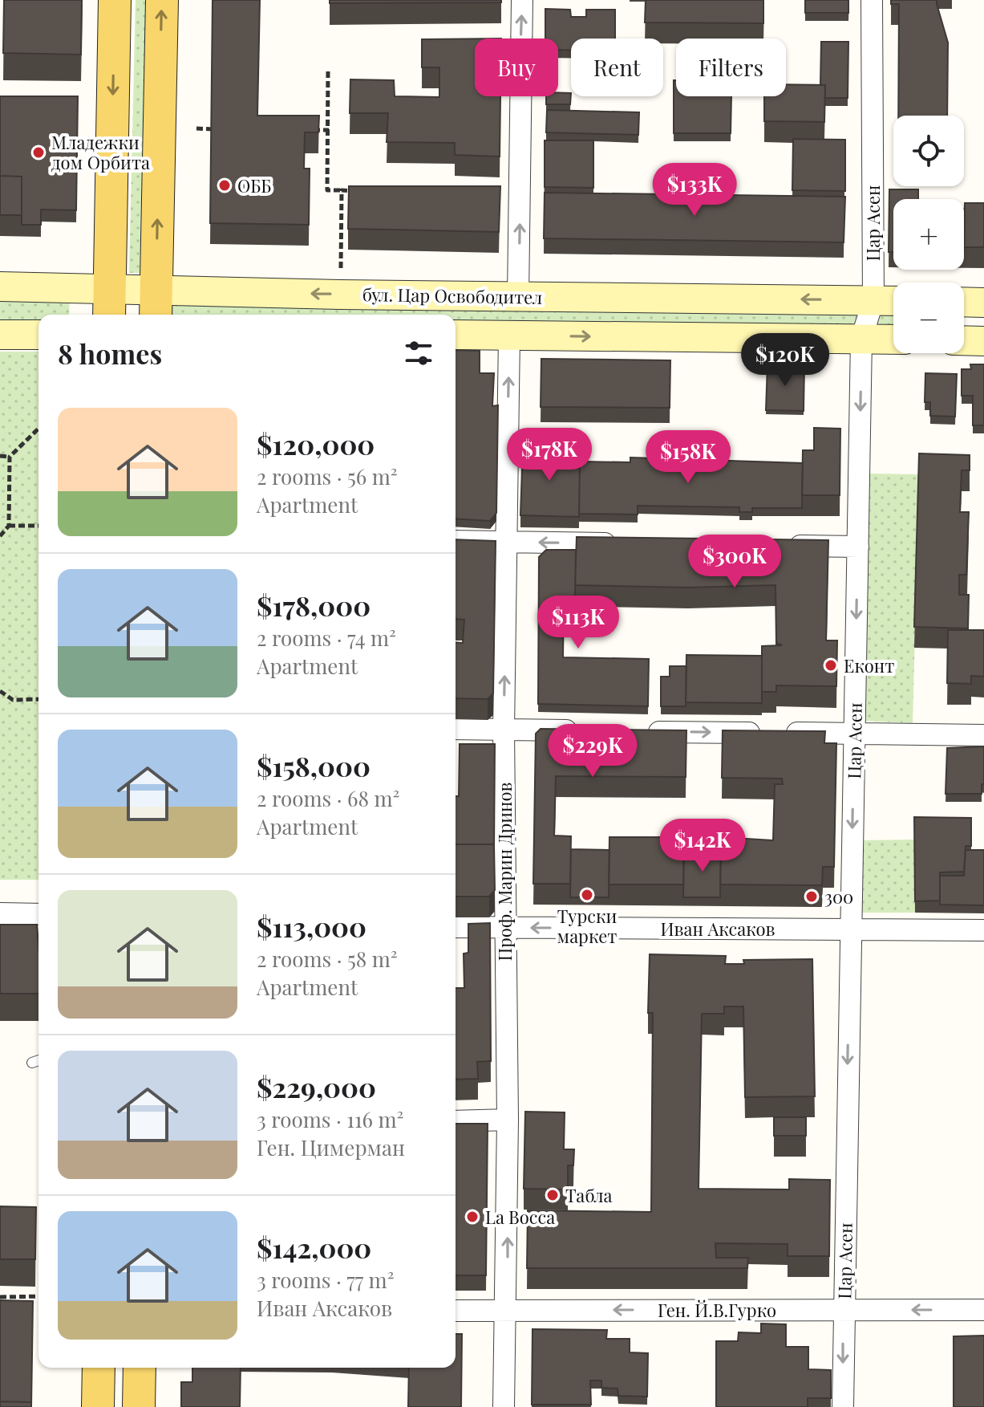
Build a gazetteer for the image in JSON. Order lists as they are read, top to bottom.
{
  "streets": {
    "main road": ["бул. Цар Освободител"],
    "street": [
      "Цар Асен",
      "Проф. Марин Дринов",
      "Иван Аксаков",
      "Ген. Й.В.Гурко"
    ]
  },
  "crossings": [
    ["Цар Асен", "бул. Цар Освободител"],
    ["Цар Асен", "Иван Аксаков"],
    ["Цар Асен", "Ген. Й.В.Гурко"],
    ["Проф. Марин Дринов", "Иван Аксаков"],
    ["Проф. Марин Дринов", "Ген. Й.В.Гурко"]
  ],
  "one_way": [
    "Цар Асен",
    "Проф. Марин Дринов",
    "Иван Аксаков",
    "Ген. Й.В.Гурко"
  ],
  "places": [
    "Младежки дом Орбита",
    "ОББ",
    "Еконт",
    "Турски маркет",
    "300",
    "Табла",
    "La Bocca"
  ],
  "page": {
    "chip": ["Buy", "Rent", "Filters"],
    "map_buttons": ["+", "−"],
    "price": [
      "$133K",
      "$120K",
      "$178K",
      "$158K",
      "$300K",
      "$113K",
      "$229K",
      "$142K"
    ],
    "heading": "8 homes",
    "list": [
      {
        "name": "$120,000",
        "note": "2 rooms · 56 m² · Apartment"
      },
      {
        "name": "$178,000",
        "note": "2 rooms · 74 m² · Apartment"
      },
      {
        "name": "$158,000",
        "note": "2 rooms · 68 m² · Apartment"
      },
      {
        "name": "$113,000",
        "note": "2 rooms · 58 m² · Apartment"
      },
      {
        "name": "$229,000",
        "note": "3 rooms · 116 m² · Ген. Цимерман"
      },
      {
        "name": "$142,000",
        "note": "3 rooms · 77 m² · Иван Аксаков"
      }
    ]
  }
}
